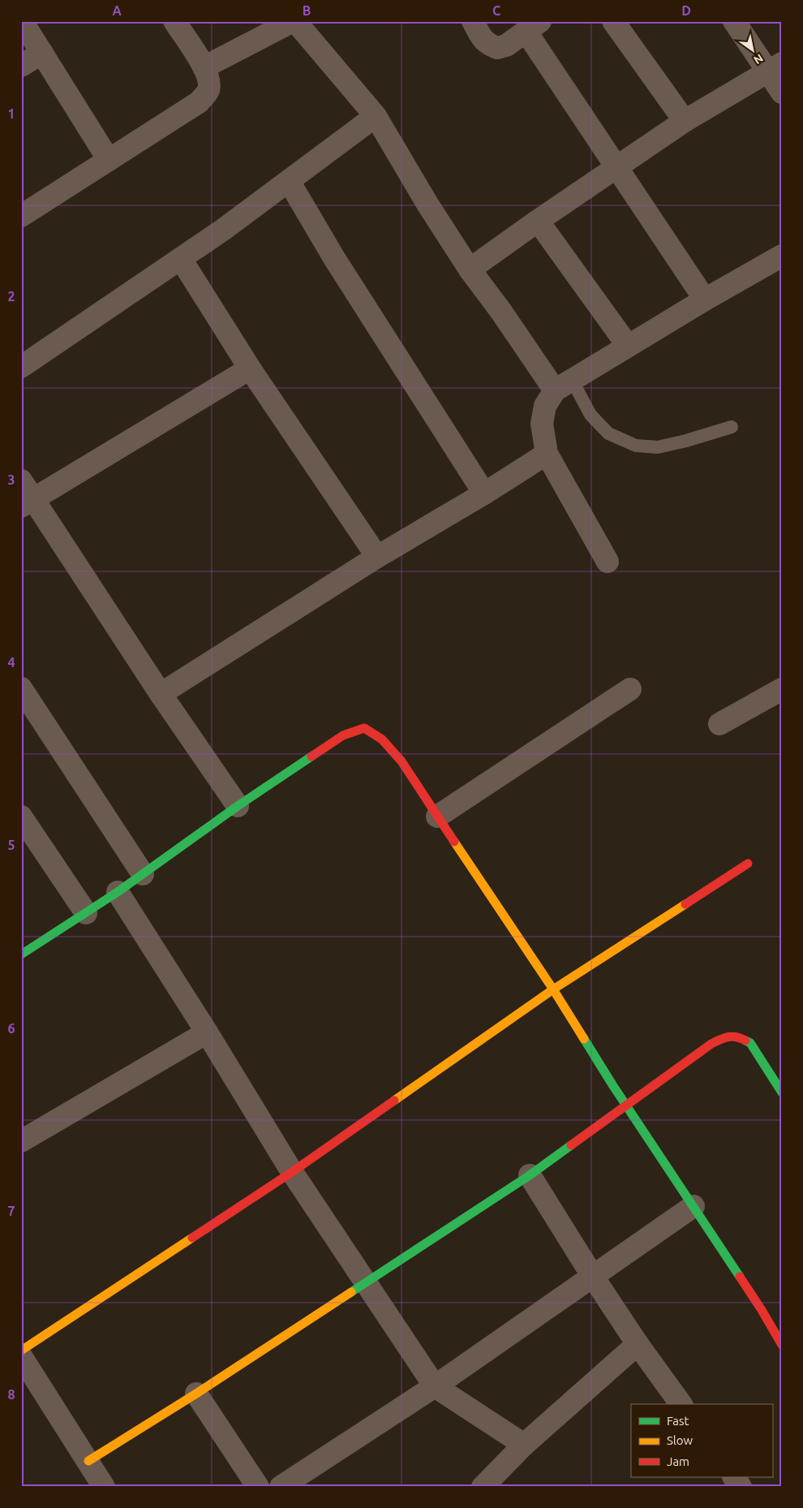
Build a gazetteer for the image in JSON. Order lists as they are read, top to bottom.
{
  "legend": ["Fast", "Slow", "Jam"],
  "north": "bottom right",
  "grid": {
    "columns": [
      "A",
      "B",
      "C",
      "D"
    ],
    "rows": [
      "1",
      "2",
      "3",
      "4",
      "5",
      "6",
      "7",
      "8"
    ]
  }
}
